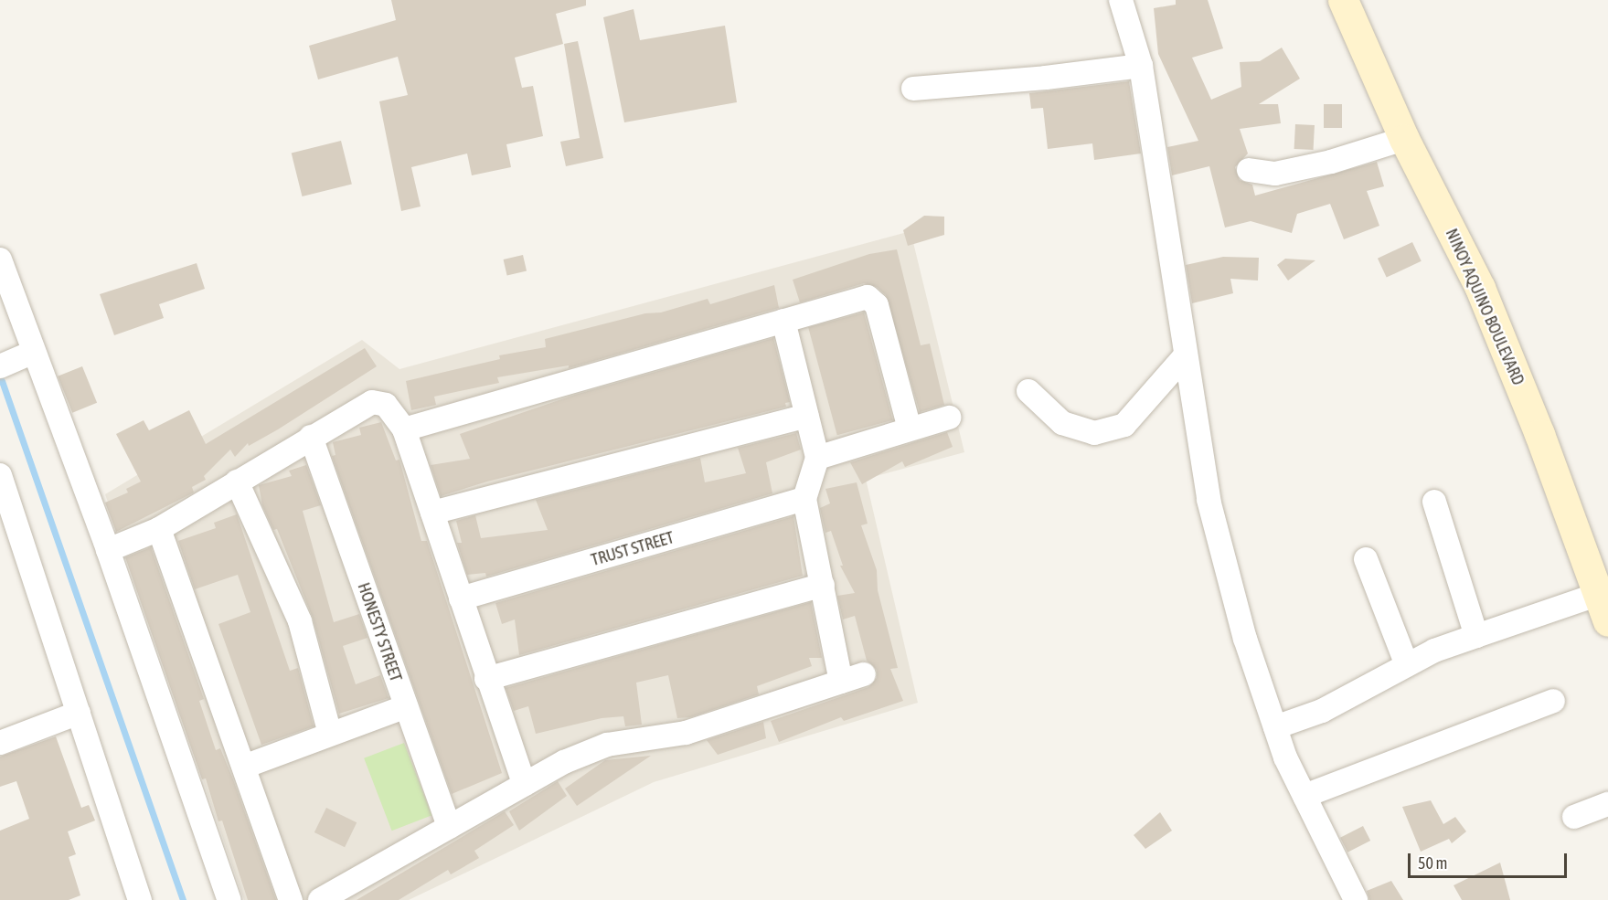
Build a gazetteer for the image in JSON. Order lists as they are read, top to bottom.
{
  "streets": {
    "main road": ["NINOY AQUINO BOULEVARD"],
    "street": ["TRUST STREET", "HONESTY STREET"]
  },
  "scale_bar": "50 m"
}
